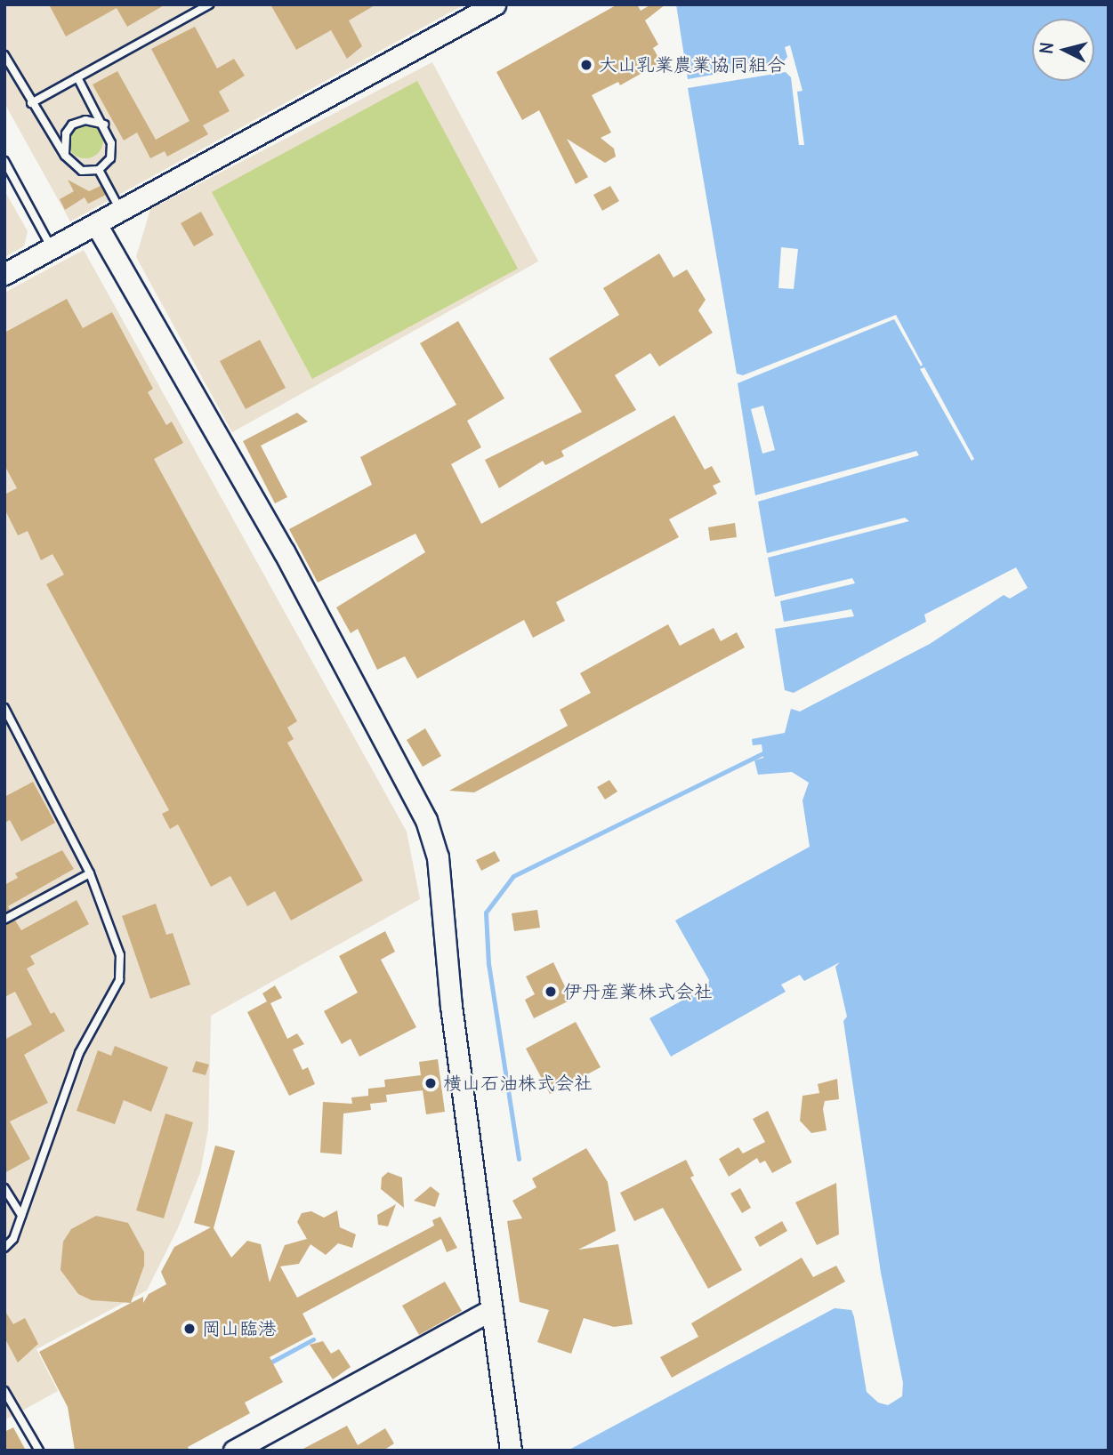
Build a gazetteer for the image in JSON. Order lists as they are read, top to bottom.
{
  "places": [
    "大山乳業農業協同組合",
    "伊丹産業株式会社",
    "横山石油株式会社",
    "岡山臨港"
  ],
  "north": "left"
}
